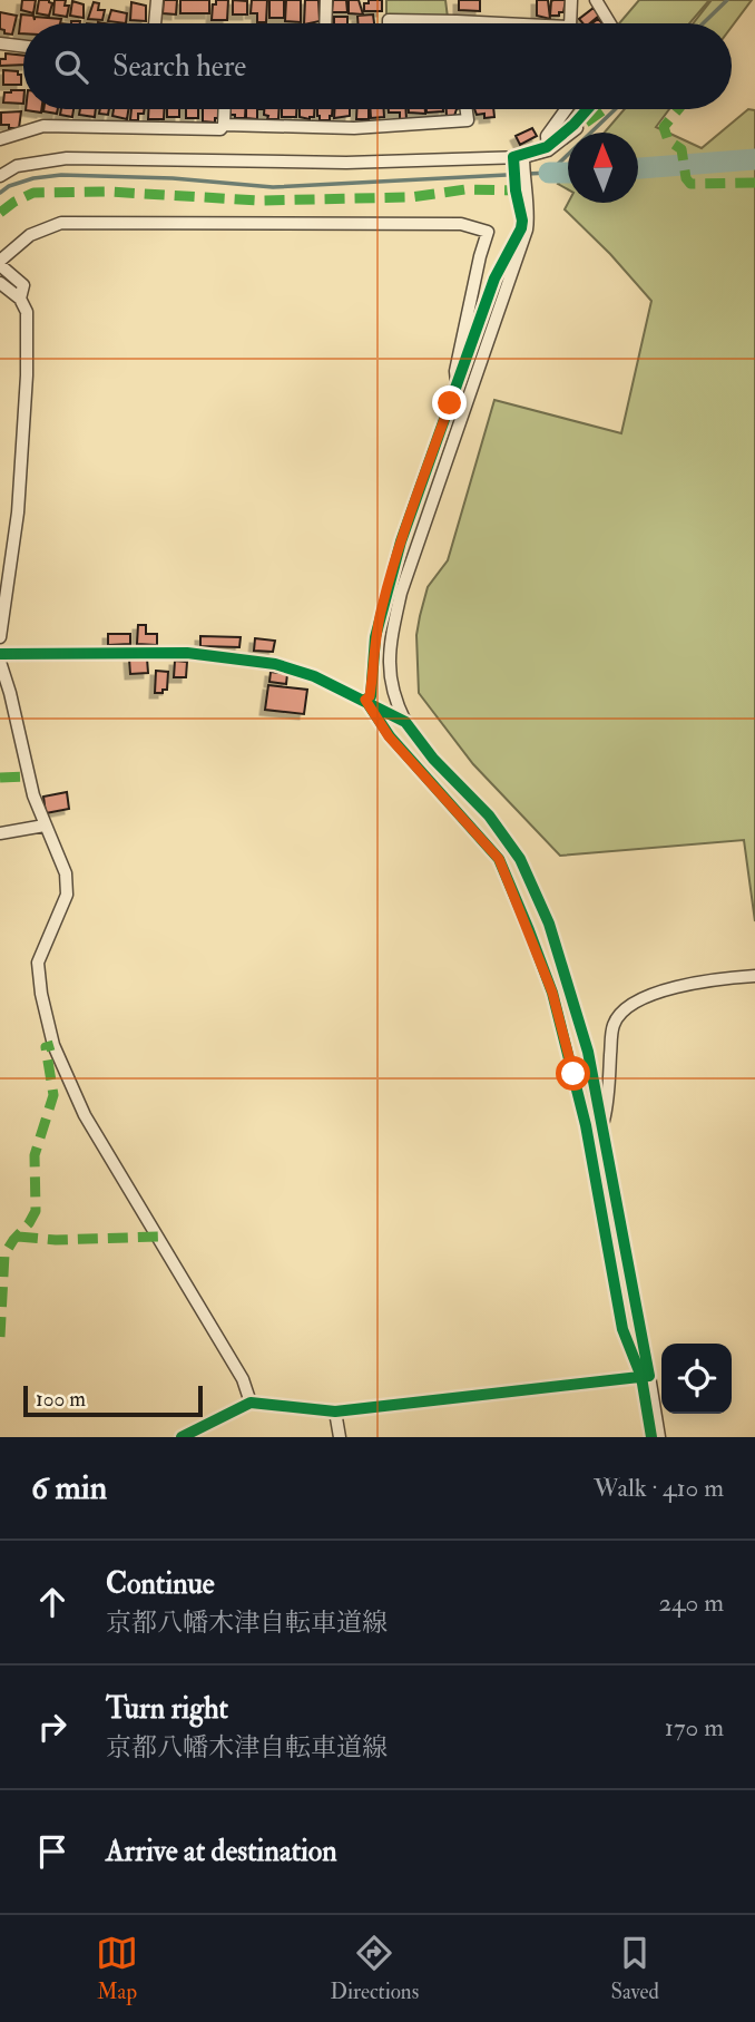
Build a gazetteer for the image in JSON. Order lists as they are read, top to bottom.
{
  "scale_bar": "100 m",
  "north": "top",
  "page": {
    "search": "Search here",
    "scale": "100 m",
    "heading": ["6 min", "Walk · 410 m"],
    "list": [
      ["Continue", "京都八幡木津自転車道線", "240 m"],
      ["Turn right", "京都八幡木津自転車道線", "170 m"],
      "Arrive at destination"
    ],
    "nav": ["Map", "Directions", "Saved"]
  }
}
